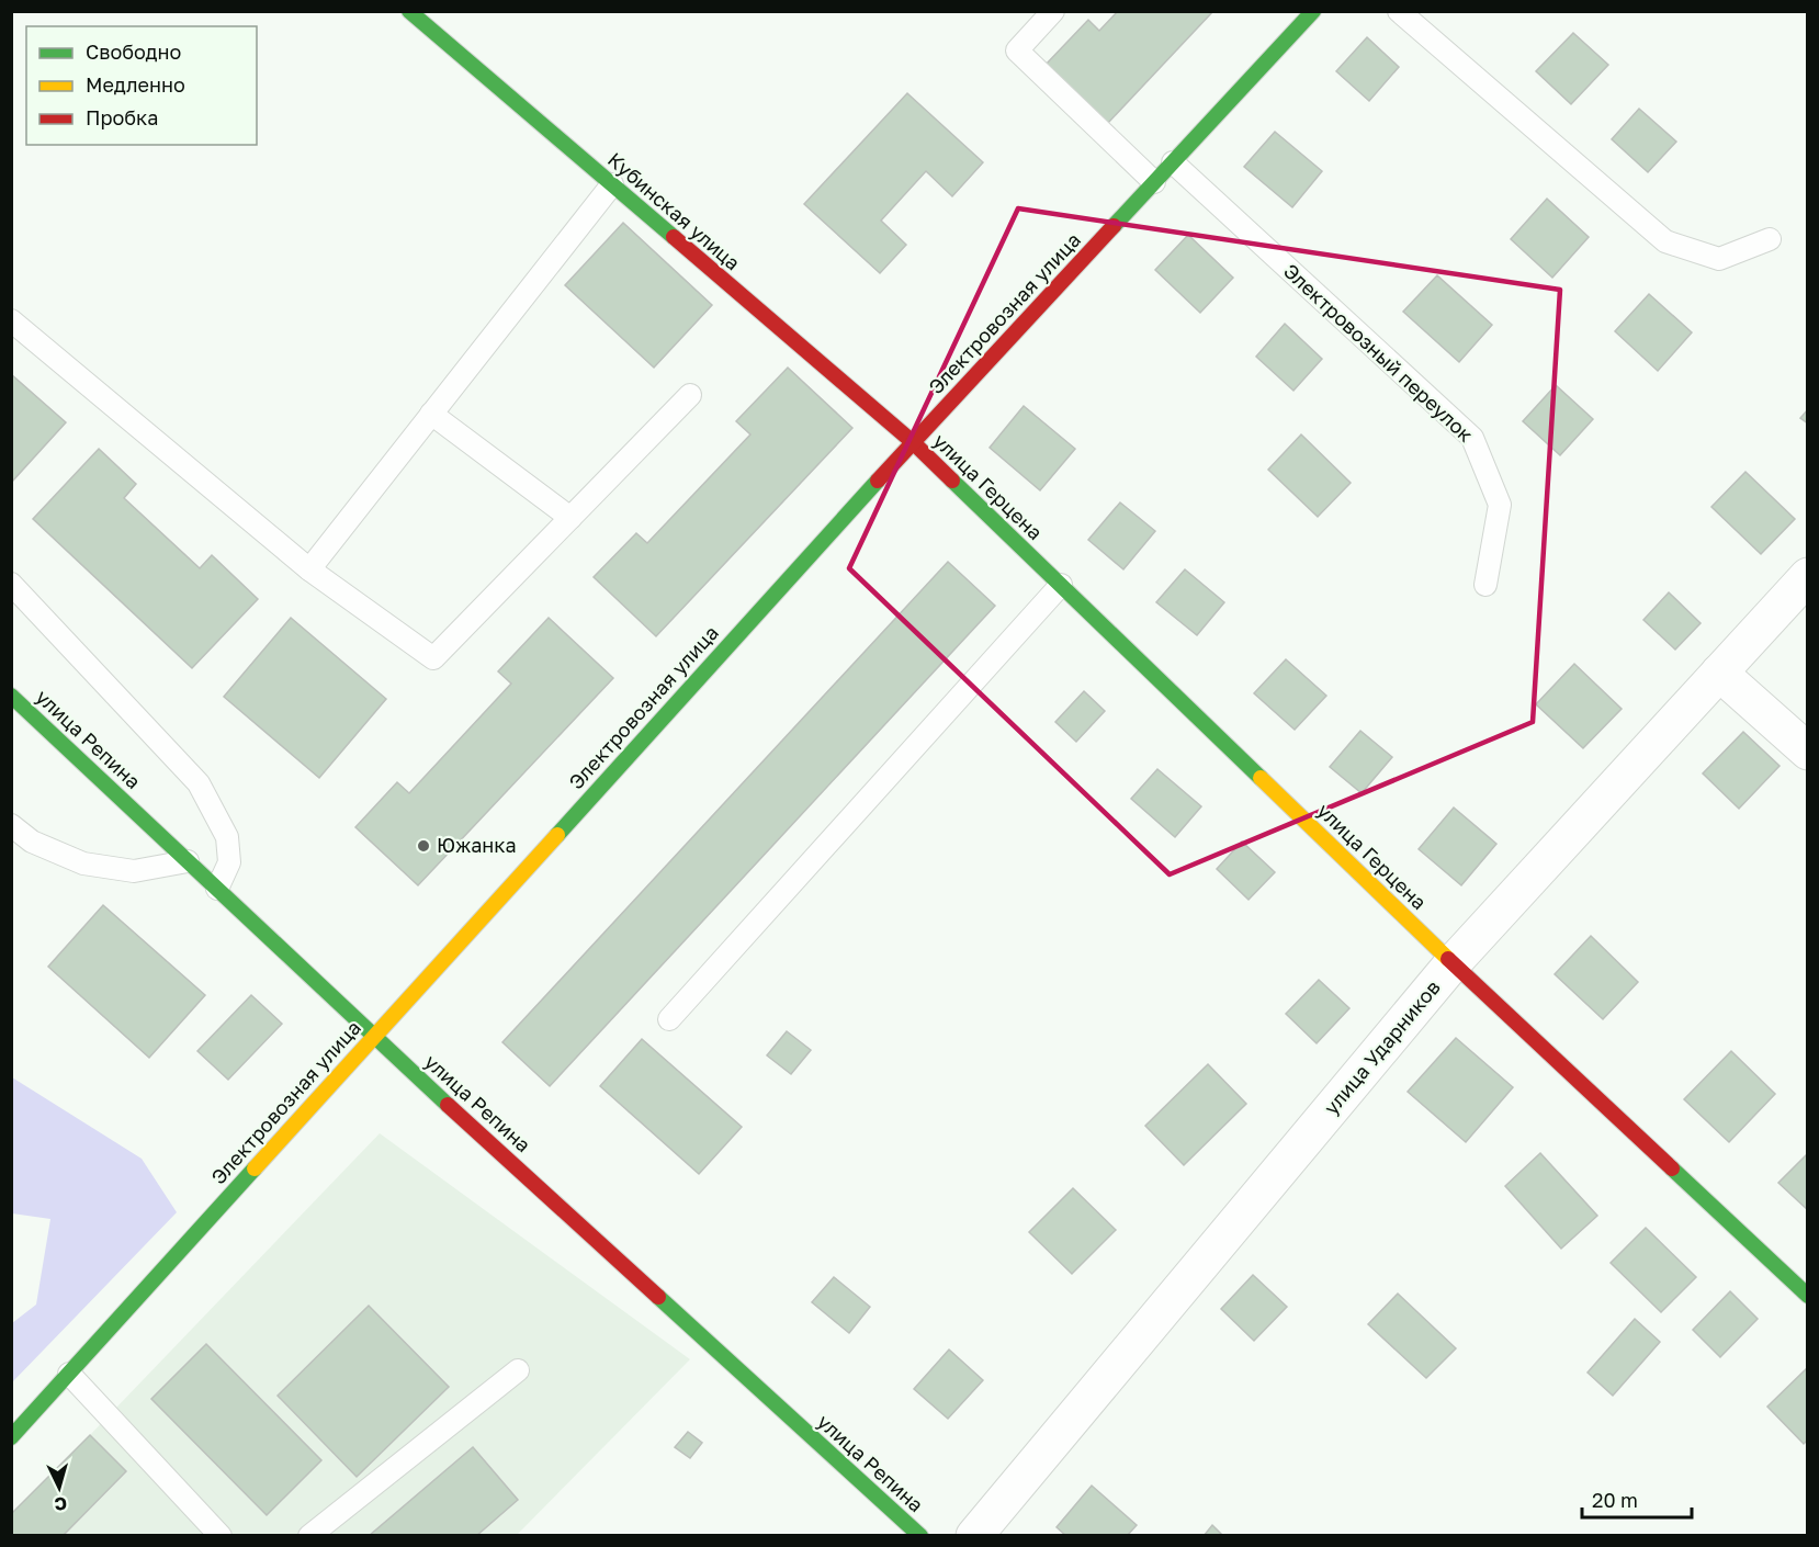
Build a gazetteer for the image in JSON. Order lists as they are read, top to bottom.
{
  "streets": {
    "street": [
      "Кубинская улица",
      "Электровозная улица",
      "улица Герцена",
      "улица Репина",
      "улица Ударников"
    ],
    "lane": ["Электровозный переулок"]
  },
  "crossings": [
    ["Кубинская улица", "Электровозная улица"],
    ["Кубинская улица", "улица Герцена"],
    ["Электровозная улица", "Электровозный переулок"],
    ["Электровозная улица", "улица Герцена"],
    ["Электровозная улица", "улица Репина"],
    ["улица Герцена", "улица Ударников"]
  ],
  "places": ["Южанка"],
  "legend": ["Свободно", "Медленно", "Пробка"],
  "scale_bar": "20 m",
  "north": "bottom"
}
